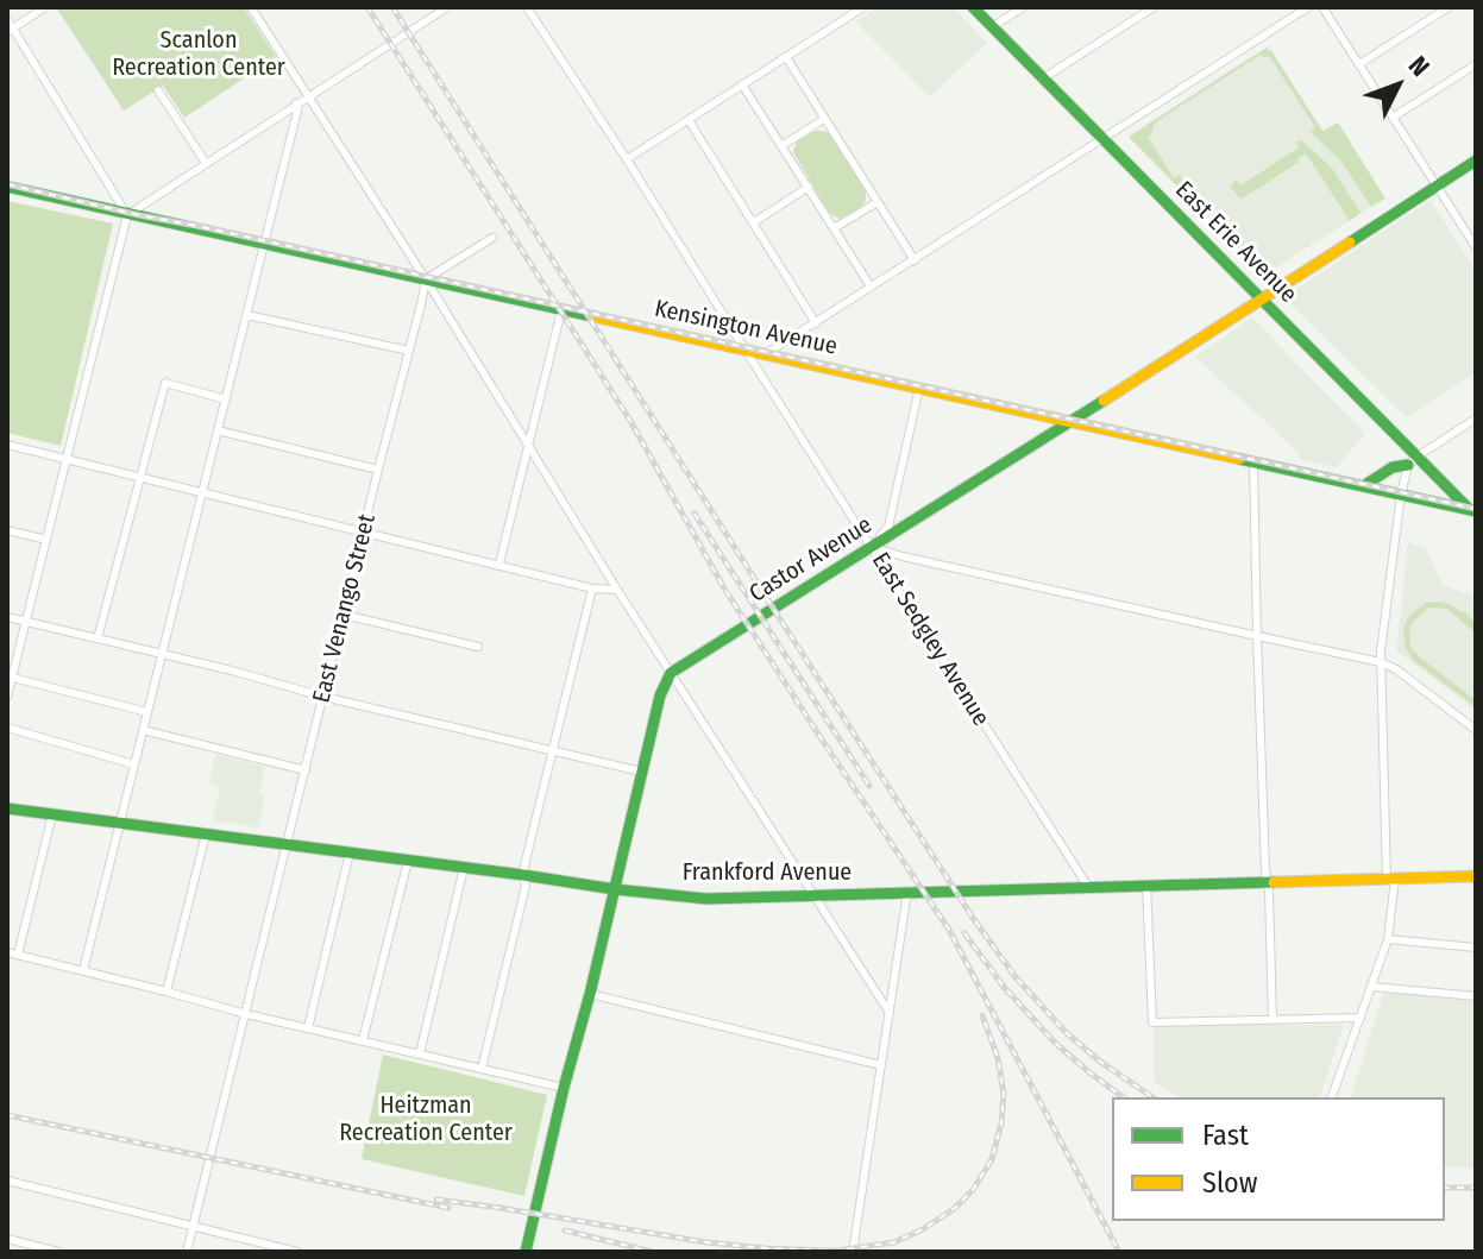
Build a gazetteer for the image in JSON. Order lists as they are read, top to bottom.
{
  "streets": {
    "main road": [
      "East Erie Avenue",
      "Kensington Avenue",
      "Castor Avenue",
      "Frankford Avenue"
    ],
    "street": ["East Venango Street", "East Sedgley Avenue"]
  },
  "crossings": [
    ["East Erie Avenue", "Kensington Avenue"],
    ["East Erie Avenue", "Castor Avenue"],
    ["Kensington Avenue", "Castor Avenue"],
    ["Kensington Avenue", "East Venango Street"],
    ["Kensington Avenue", "East Sedgley Avenue"],
    ["Castor Avenue", "East Sedgley Avenue"],
    ["East Venango Street", "Frankford Avenue"],
    ["East Sedgley Avenue", "Frankford Avenue"]
  ],
  "parks": ["Scanlon Recreation Center", "Heitzman Recreation Center"],
  "legend": ["Fast", "Slow"],
  "north": "top right"
}
